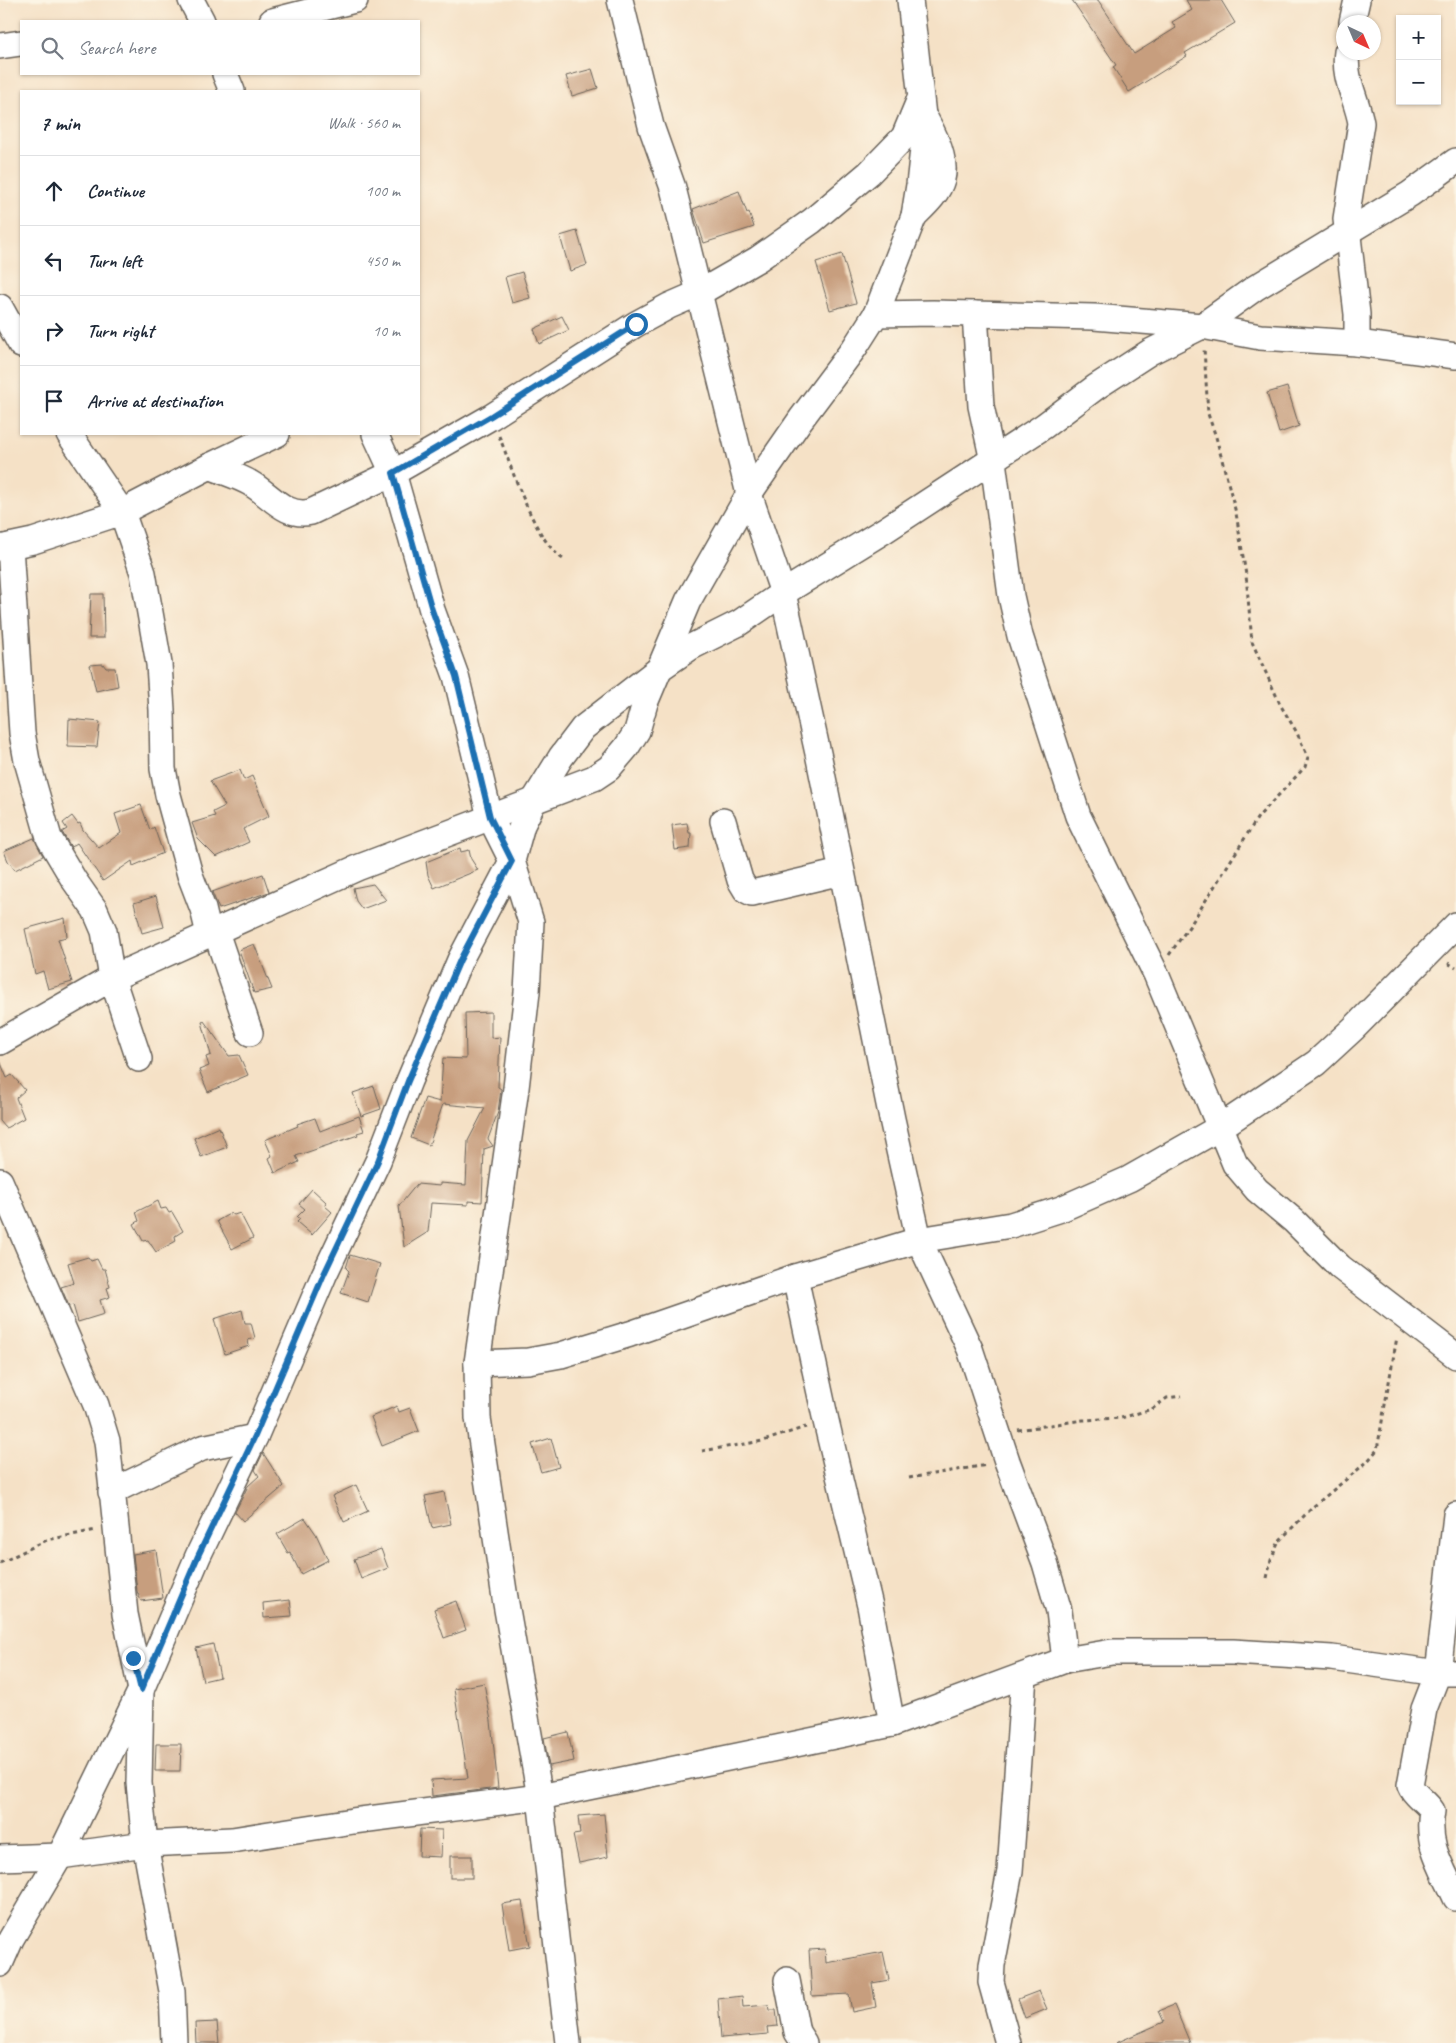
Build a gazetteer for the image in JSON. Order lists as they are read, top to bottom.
{
  "north": "bottom right",
  "page": {
    "map_buttons": ["+", "−"],
    "search": "Search here",
    "heading": ["7 min", "Walk · 560 m"],
    "list": [
      ["Continue", "100 m"],
      ["Turn left", "450 m"],
      ["Turn right", "10 m"],
      "Arrive at destination"
    ]
  }
}
